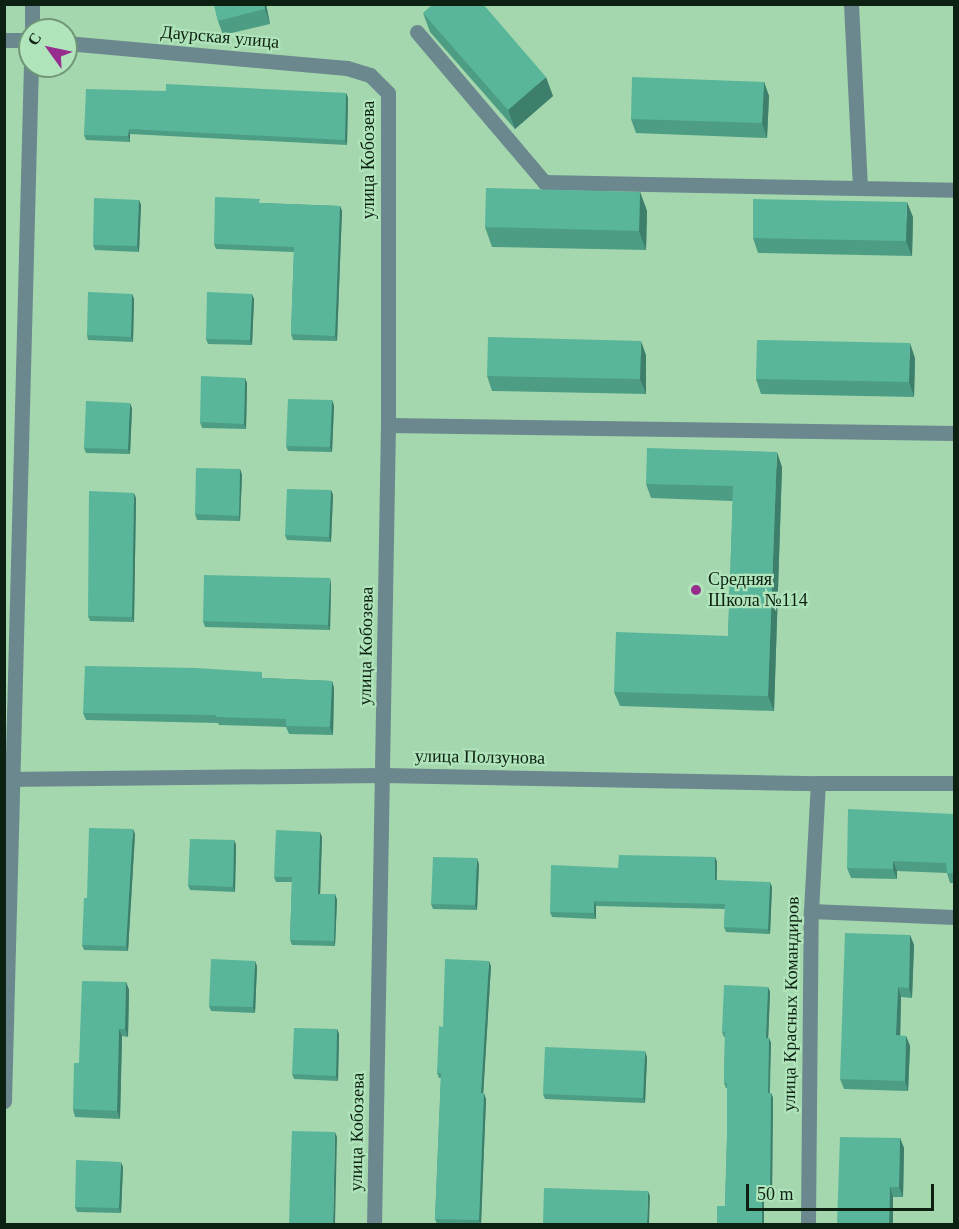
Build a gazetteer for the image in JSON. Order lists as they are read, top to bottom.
{
  "streets": {
    "street": [
      "Даурская улица",
      "улица Кобозева",
      "улица Ползунова",
      "улица Красных Командиров"
    ]
  },
  "crossings": [
    ["Даурская улица", "улица Кобозева"],
    ["улица Кобозева", "улица Ползунова"],
    ["улица Ползунова", "улица Красных Командиров"]
  ],
  "places": ["Средняя Школа №114"],
  "scale_bar": "50 m",
  "north": "top left"
}
